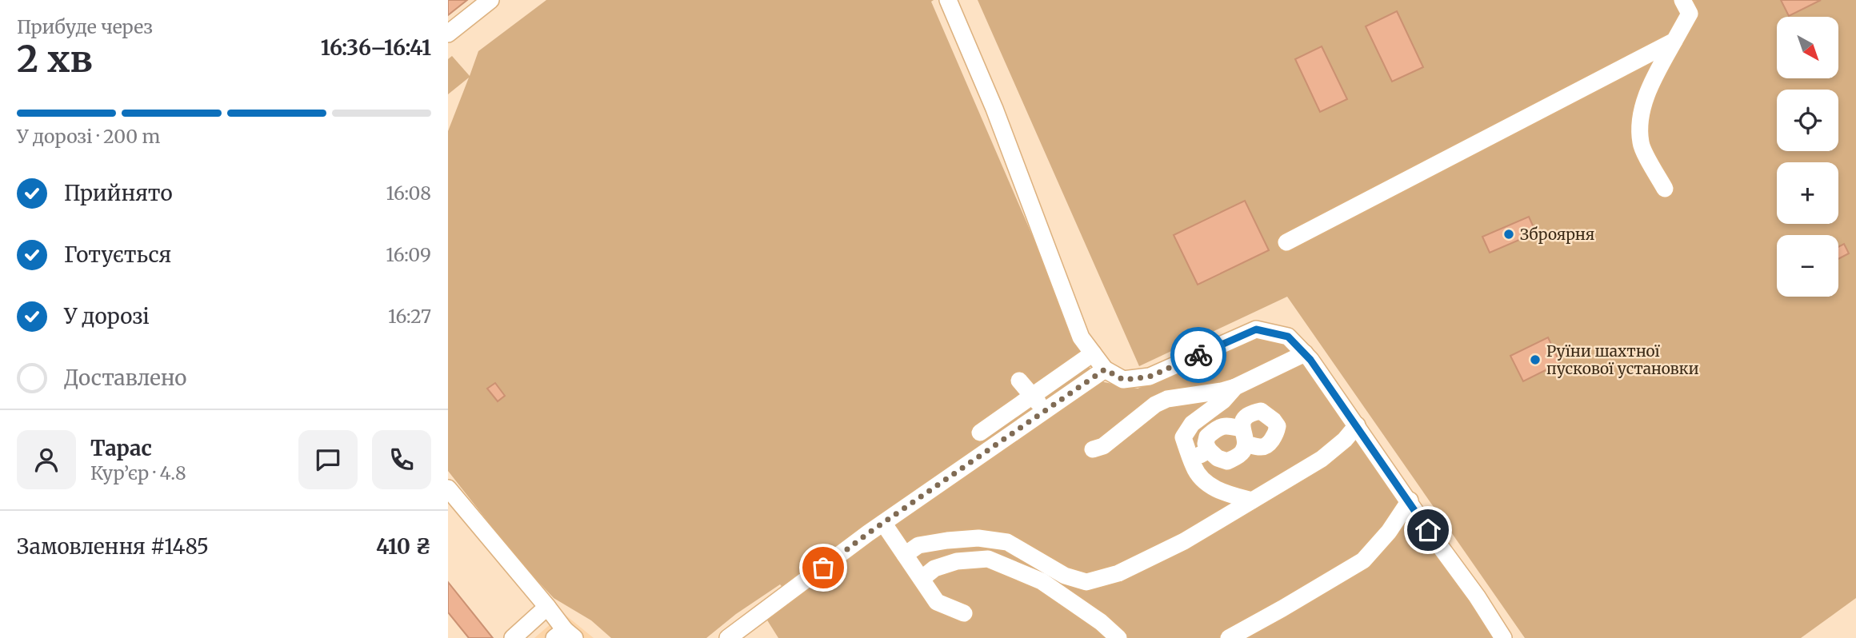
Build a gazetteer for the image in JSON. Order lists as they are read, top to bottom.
{
  "places": ["Зброярня", "Руїни шахтної пускової установки"],
  "north": "bottom right",
  "page": {
    "heading": ["2 хв", "Прибуде через", "16:36–16:41"],
    "panel": [
      "Тарас",
      "Кур’єр · 4.8",
      "Замовлення #1485",
      "410 ₴"
    ],
    "map_buttons": ["+", "−"],
    "bar": "У дорозі · 200 m",
    "list": [
      ["Прийнято", "16:08"],
      ["Готується", "16:09"],
      ["У дорозі", "16:27"],
      "Доставлено"
    ]
  }
}
